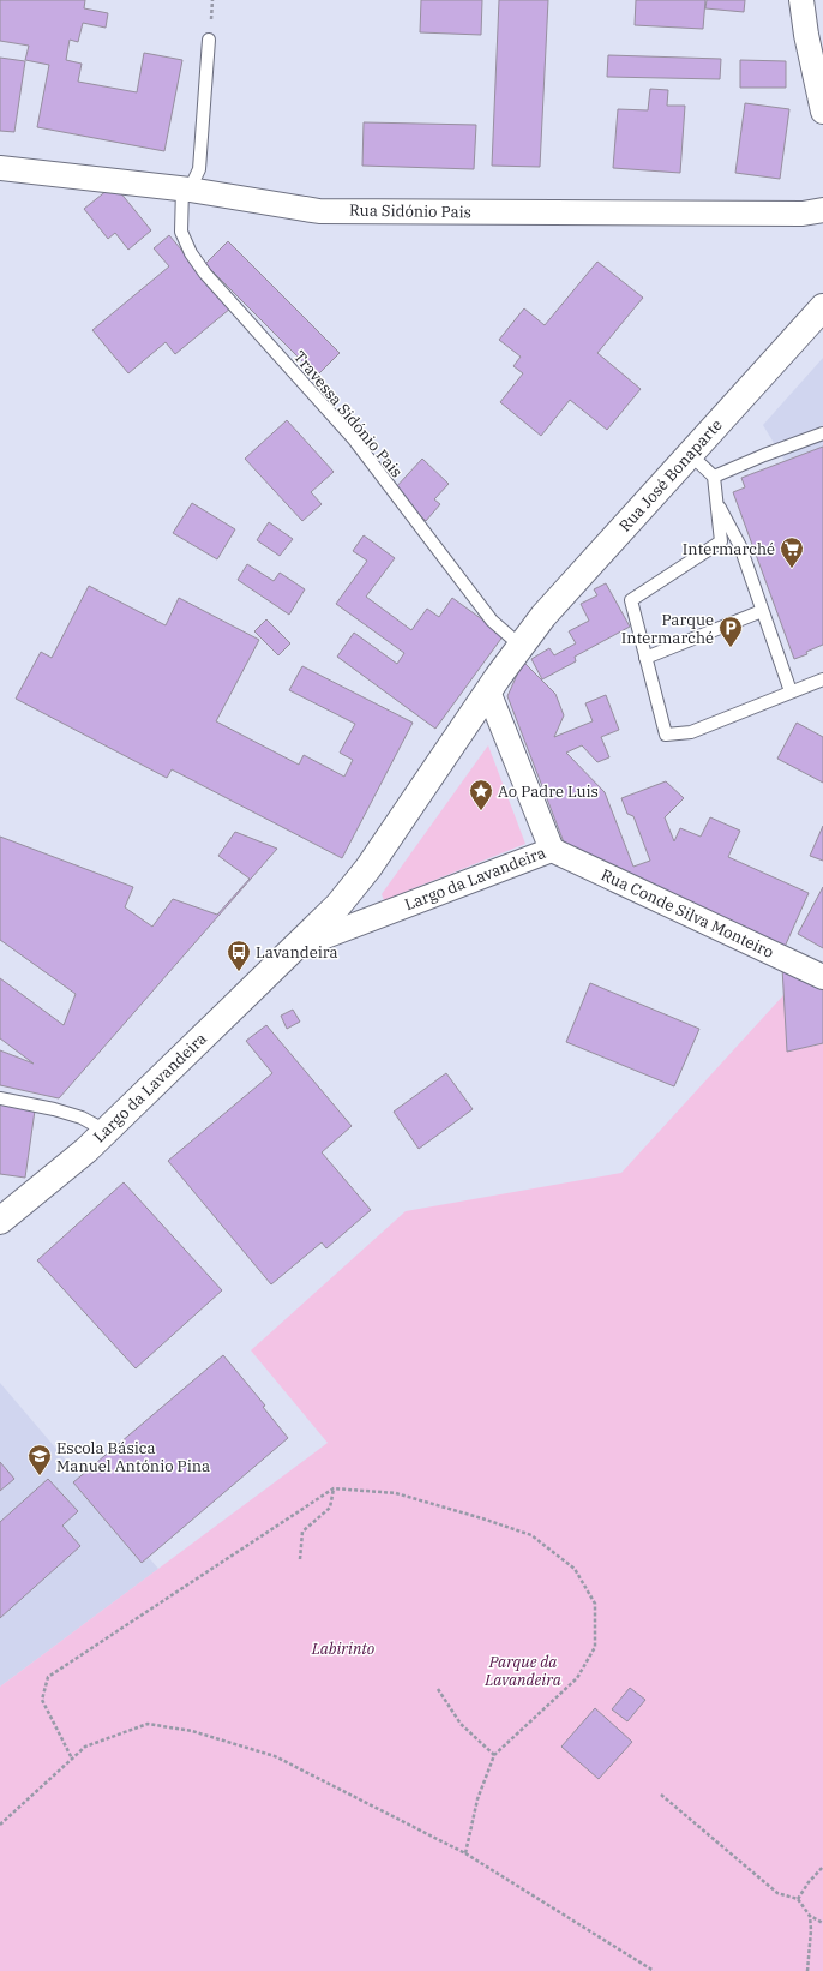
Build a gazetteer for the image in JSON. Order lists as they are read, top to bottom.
{
  "streets": {
    "main road": ["Rua José Bonaparte", "Largo da Lavandeira"],
    "street": ["Rua Sidónio Pais", "Rua Conde Silva Monteiro"],
    "lane": ["Travessa Sidónio Pais"]
  },
  "crossings": [
    ["Rua Sidónio Pais", "Travessa Sidónio Pais"],
    ["Travessa Sidónio Pais", "Rua José Bonaparte"],
    ["Travessa Sidónio Pais", "Largo da Lavandeira"],
    ["Rua José Bonaparte", "Largo da Lavandeira"],
    ["Largo da Lavandeira", "Rua Conde Silva Monteiro"]
  ],
  "parks": ["Labirinto", "Parque da Lavandeira"],
  "places": {
    "supermarket": ["Intermarché"],
    "parking": ["Parque Intermarché"],
    "place": ["Ao Padre Luis"],
    "bus stop": ["Lavandeira"],
    "school or university": ["Escola Básica Manuel António Pina"]
  }
}
